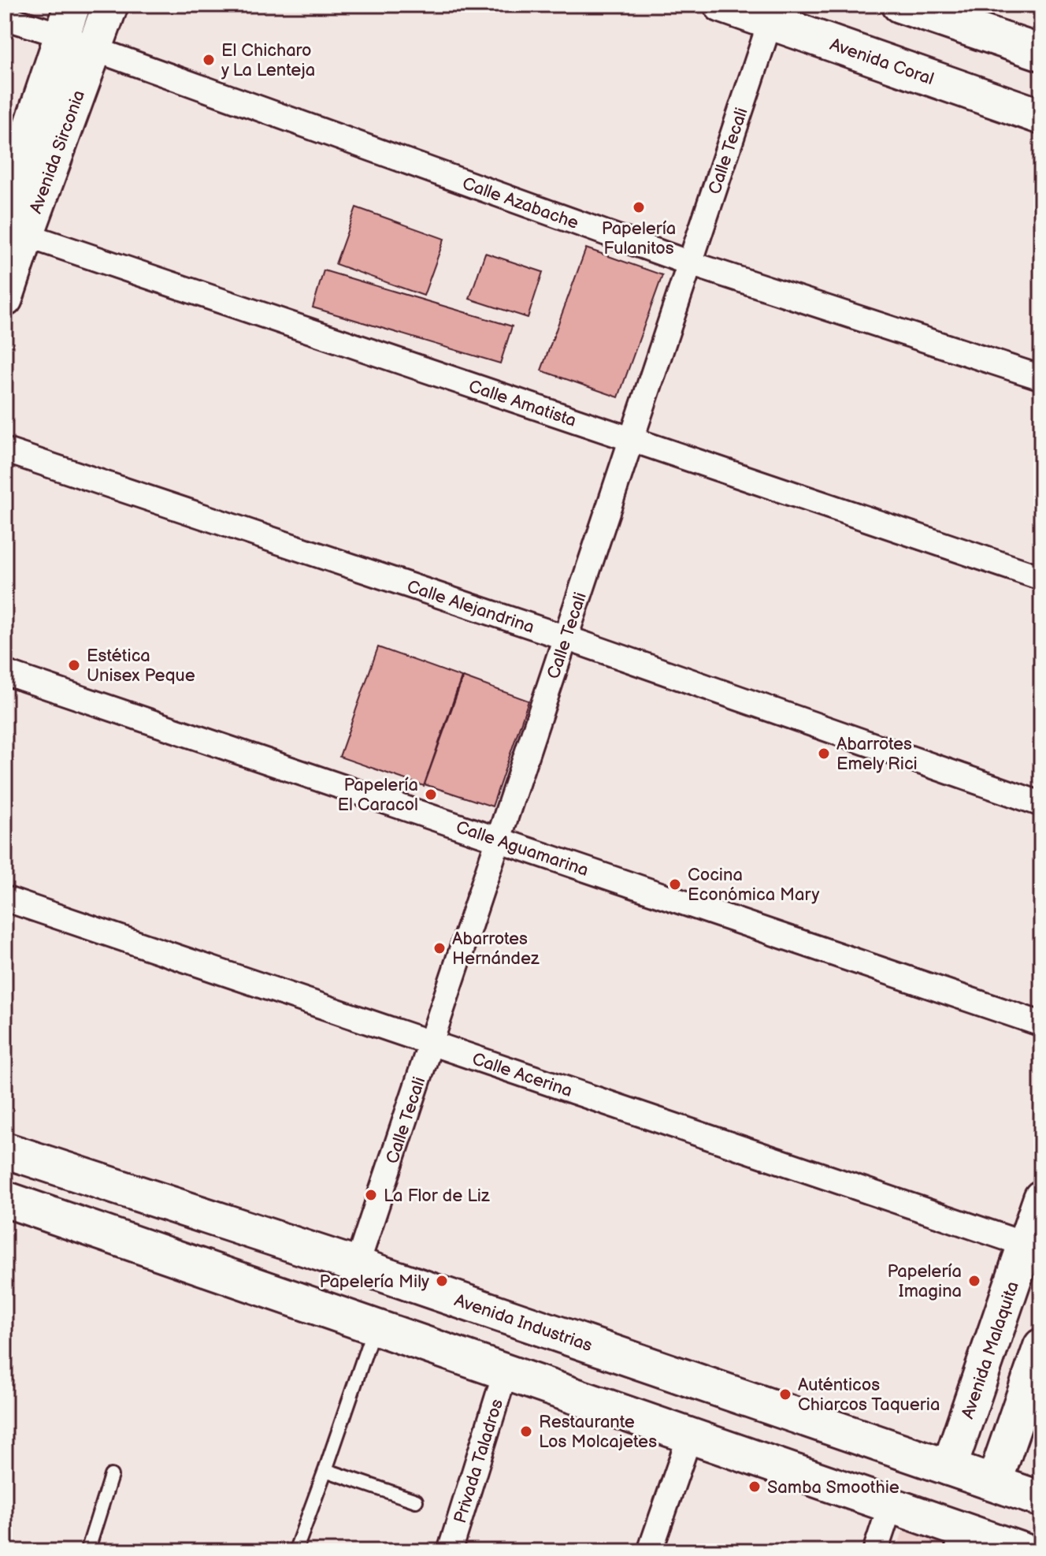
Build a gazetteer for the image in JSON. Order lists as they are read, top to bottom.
{
  "streets": {
    "main road": [
      "Avenida Coral",
      "Avenida Sirconia",
      "Avenida Industrias",
      "Avenida Malaquita"
    ],
    "street": [
      "Calle Tecali",
      "Calle Azabache",
      "Calle Amatista",
      "Calle Alejandrina",
      "Calle Aguamarina",
      "Calle Acerina",
      "Privada Taladros"
    ]
  },
  "crossings": [
    ["Avenida Coral", "Calle Tecali"],
    ["Calle Tecali", "Calle Azabache"],
    ["Calle Tecali", "Calle Amatista"],
    ["Calle Tecali", "Calle Alejandrina"],
    ["Calle Tecali", "Calle Aguamarina"],
    ["Calle Tecali", "Calle Acerina"],
    ["Calle Tecali", "Avenida Industrias"],
    ["Avenida Sirconia", "Calle Azabache"],
    ["Avenida Sirconia", "Calle Amatista"],
    ["Calle Acerina", "Avenida Malaquita"],
    ["Avenida Industrias", "Avenida Malaquita"]
  ],
  "places": [
    "El Chicharo y La Lenteja",
    "Papelería Fulanitos",
    "Estética Unisex Peque",
    "Abarrotes Emely Rici",
    "Papelería El Caracol",
    "Cocina Económica Mary",
    "Abarrotes Hernández",
    "La Flor de Liz",
    "Papelería Mily",
    "Papelería Imagina",
    "Auténticos Chiarcos Taqueria",
    "Restaurante Los Molcajetes",
    "Samba Smoothie"
  ]
}
